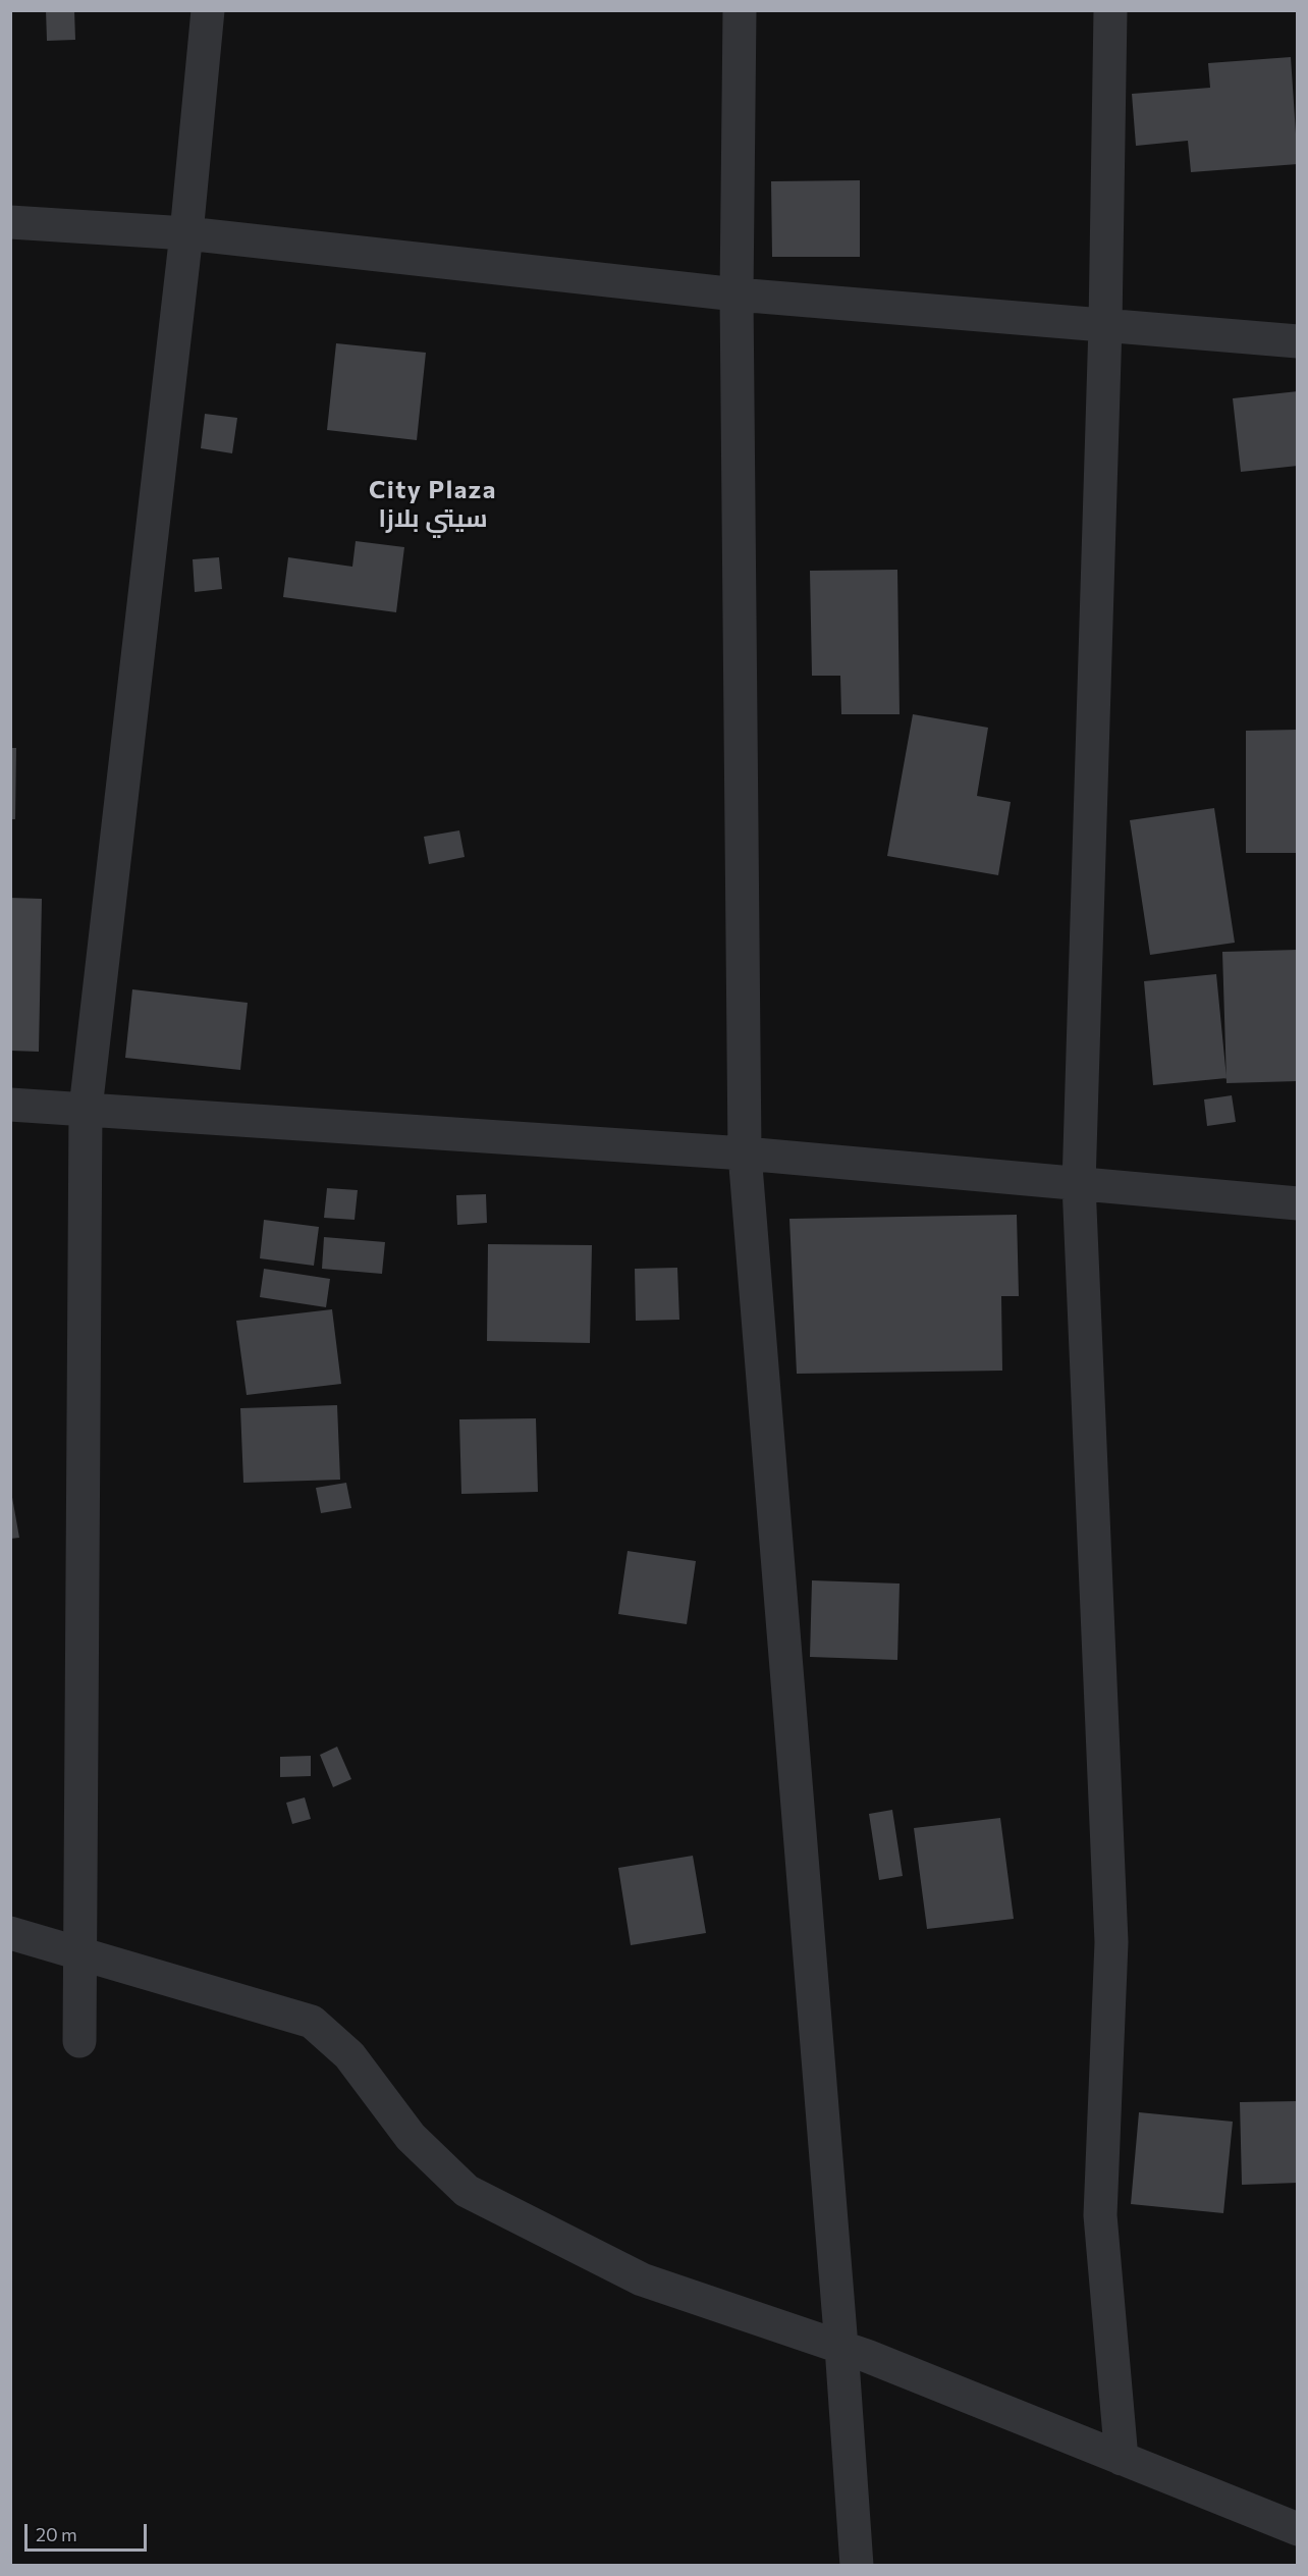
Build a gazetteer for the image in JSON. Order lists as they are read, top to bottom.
{
  "districts": ["City Plaza سيتي بلازا"],
  "scale_bar": "20 m"
}
